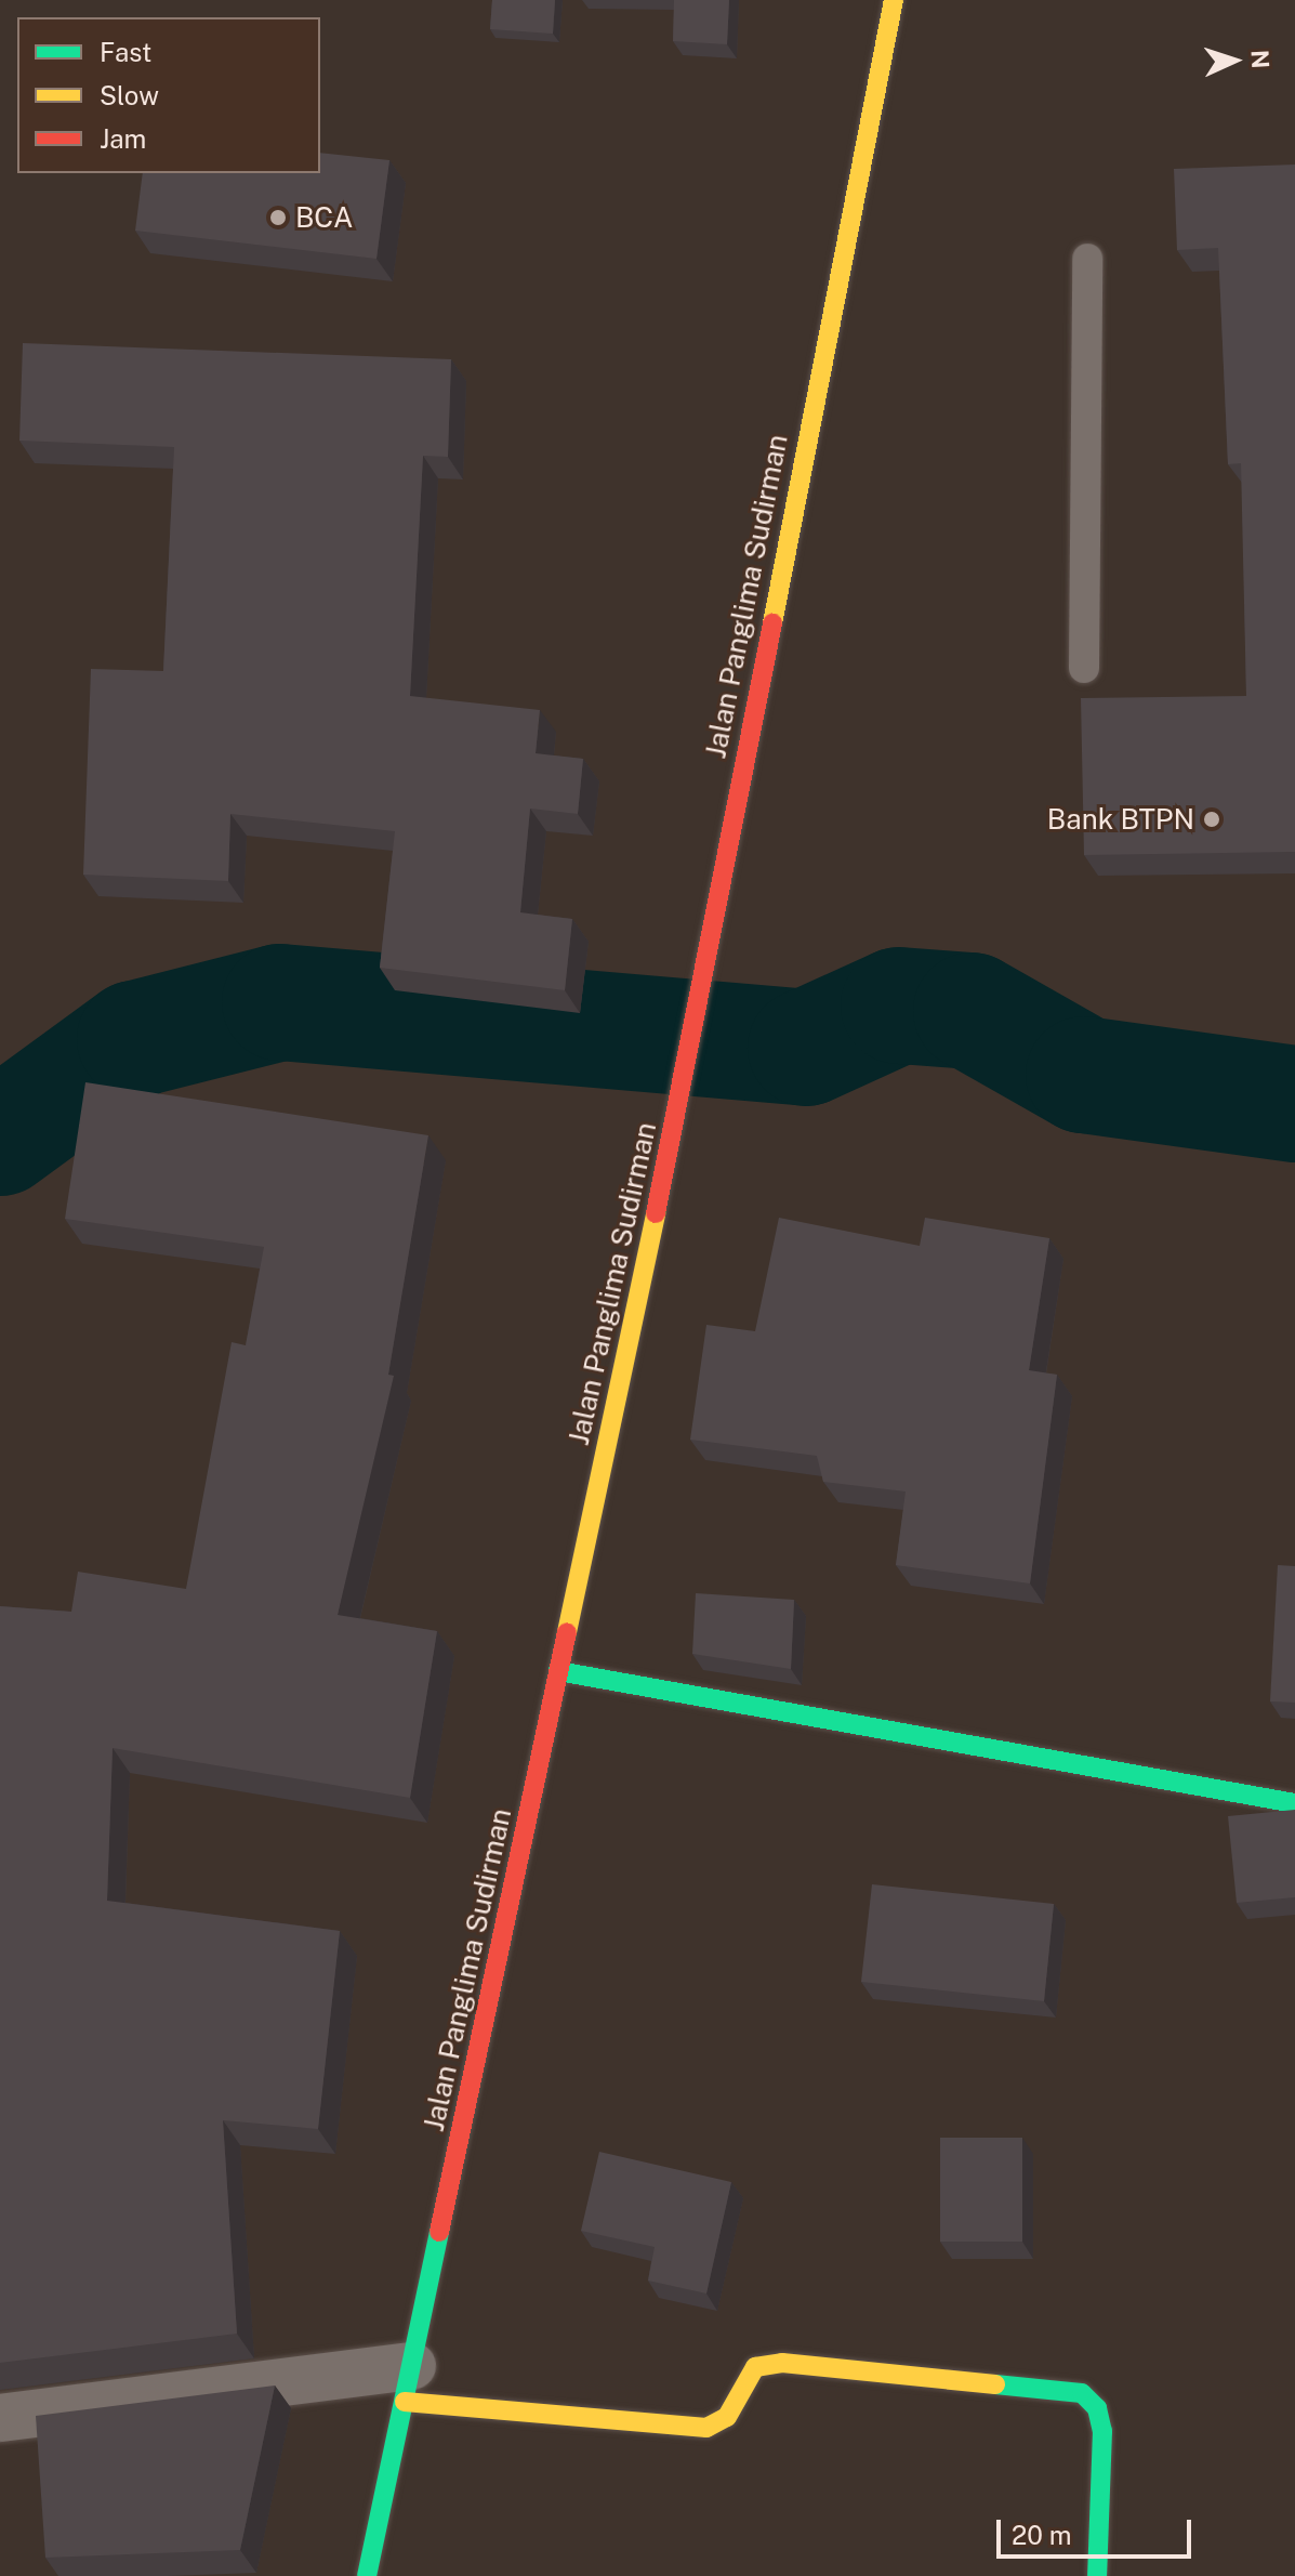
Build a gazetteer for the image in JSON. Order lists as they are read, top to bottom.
{
  "streets": {
    "main road": ["Jalan Panglima Sudirman"]
  },
  "places": ["BCA", "Bank BTPN"],
  "legend": ["Fast", "Slow", "Jam"],
  "scale_bar": "20 m",
  "north": "right"
}
